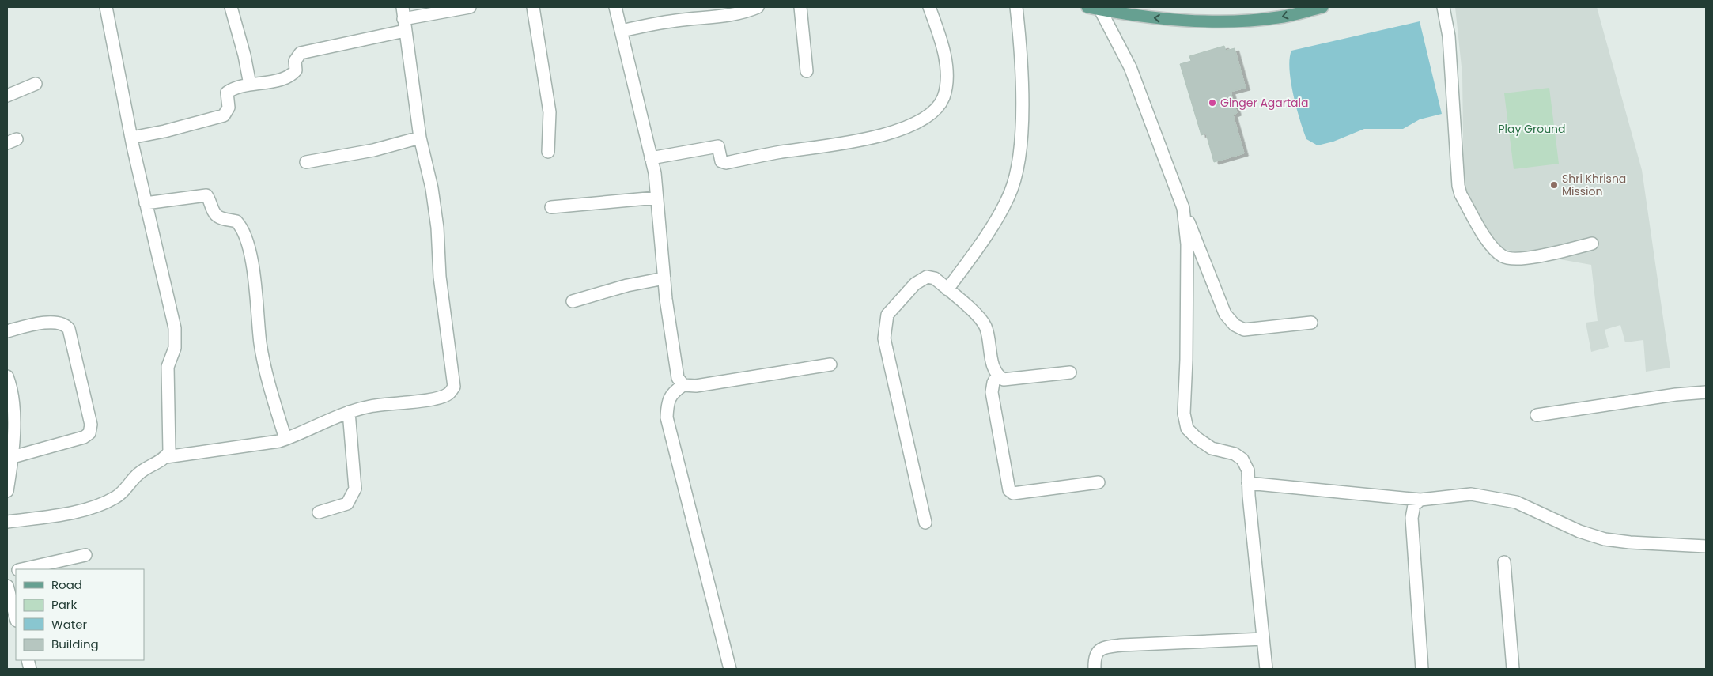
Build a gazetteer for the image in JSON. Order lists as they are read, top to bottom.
{
  "parks": ["Play Ground"],
  "places": ["Ginger Agartala", "Shri Khrisna Mission"],
  "legend": [
    "Road",
    "Park",
    "Water",
    "Building"
  ]
}
